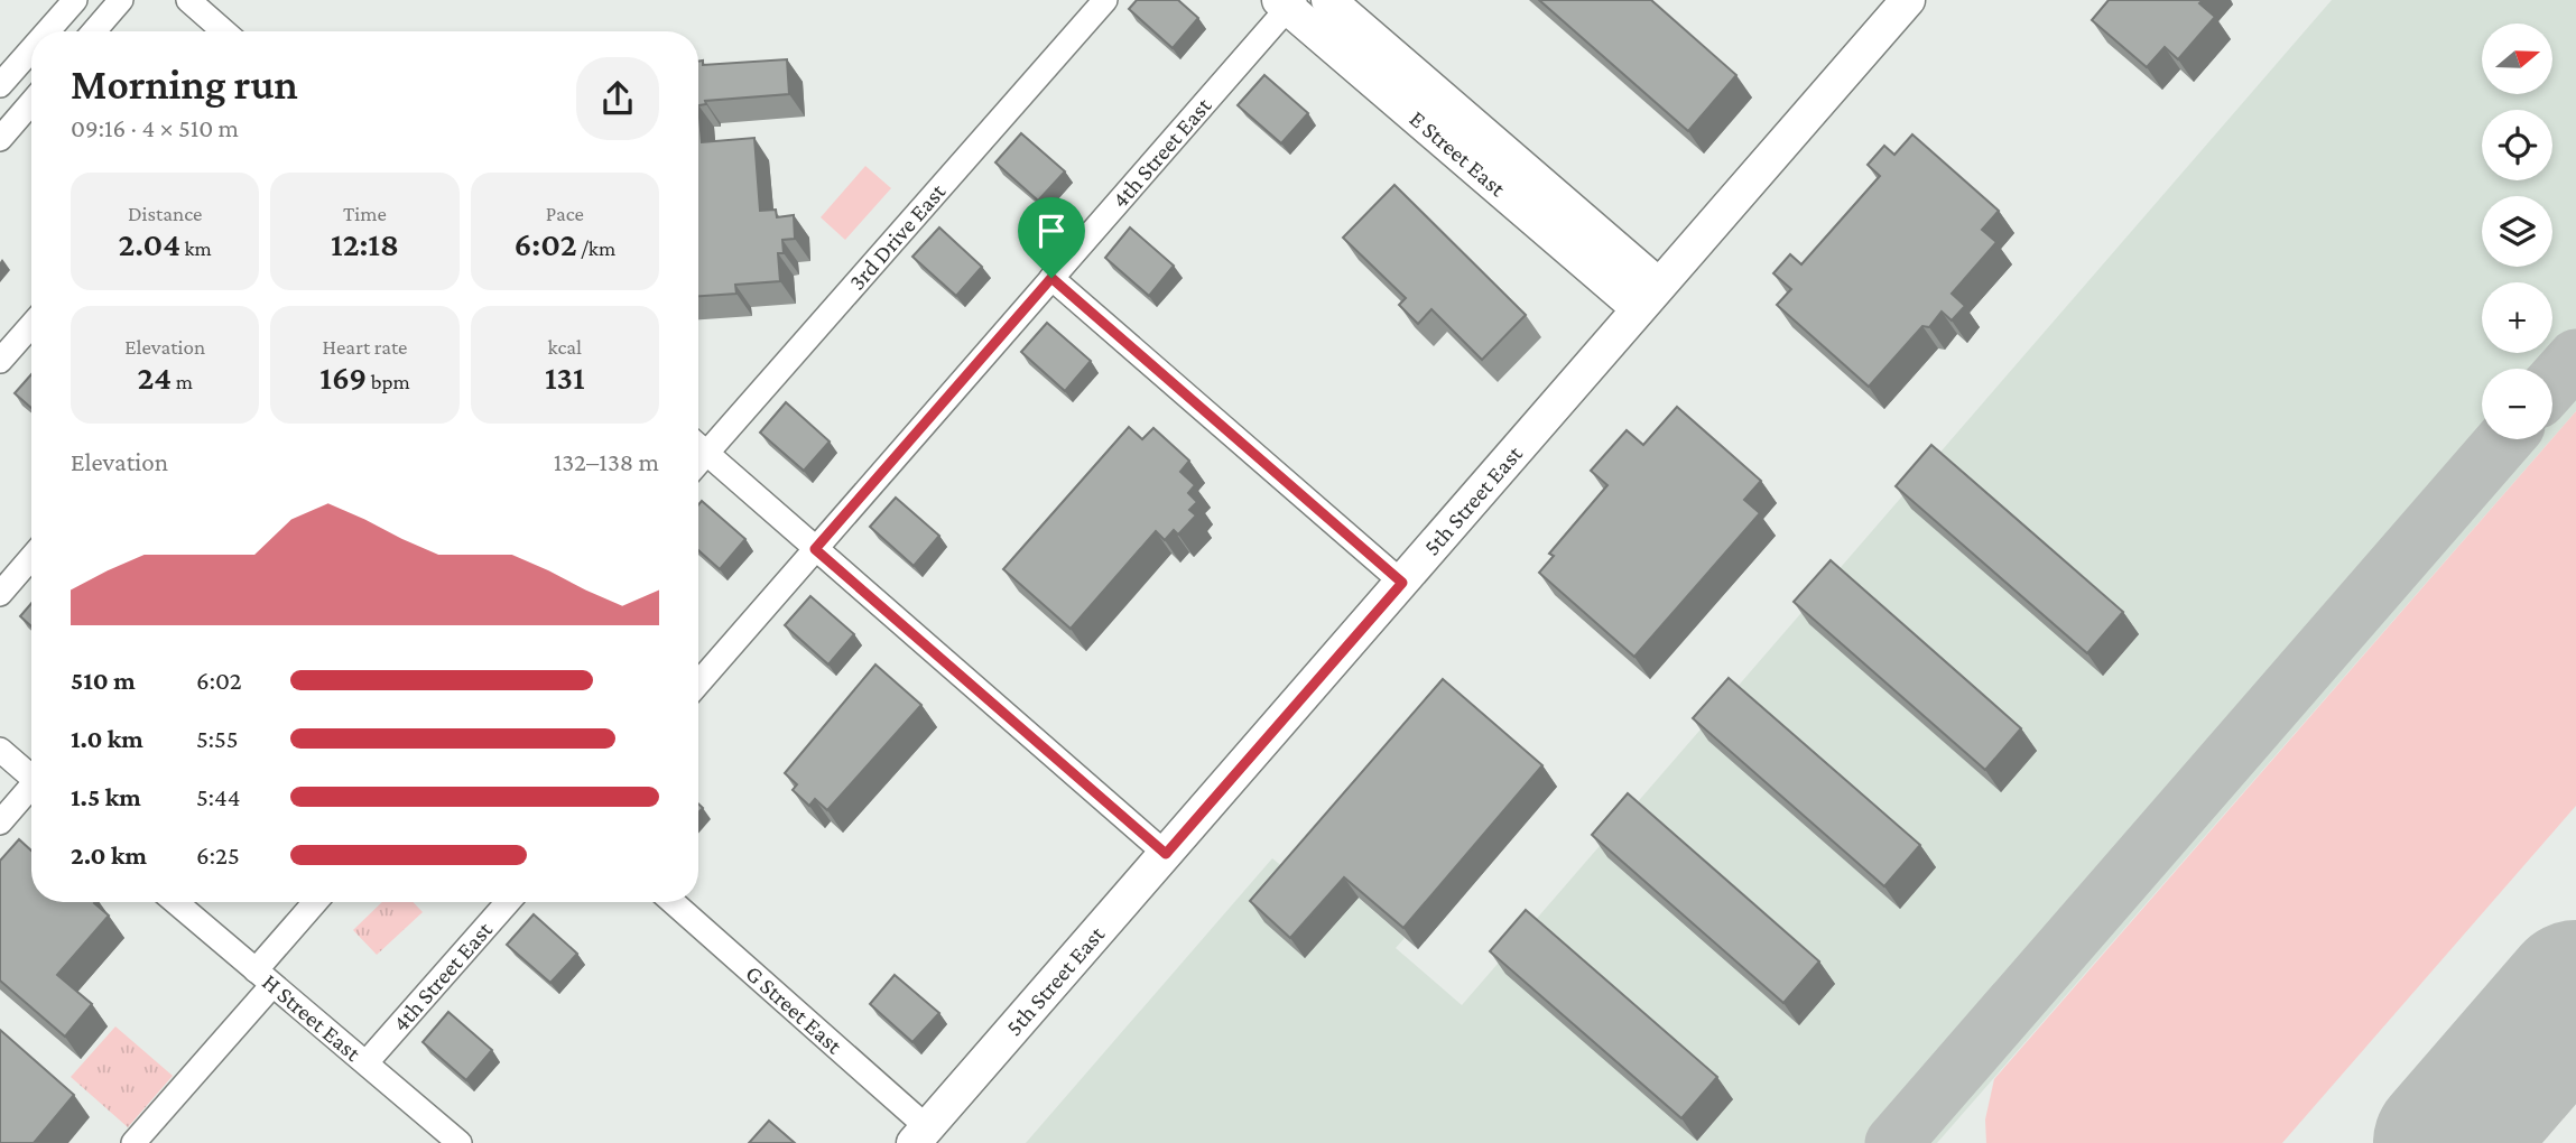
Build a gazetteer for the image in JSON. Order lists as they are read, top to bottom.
{
  "streets": {
    "street": [
      "4th Street East",
      "E Street East",
      "3rd Drive East",
      "5th Street East",
      "G Street East",
      "H Street East"
    ]
  },
  "crossings": [
    ["4th Street East", "E Street East"],
    ["4th Street East", "H Street East"],
    ["E Street East", "5th Street East"],
    ["5th Street East", "G Street East"]
  ],
  "north": "right",
  "page": {
    "map_buttons": ["+", "−"],
    "heading": ["Morning run", "09:16 · 4 × 510 m"],
    "stats": [
      ["Distance", "2.04 km"],
      ["Time", "12:18"],
      ["Pace", "6:02 /km"],
      ["Elevation", "24 m"],
      ["Heart rate", "169 bpm"],
      ["kcal", "131"]
    ],
    "chart": ["Elevation", "132–138 m"],
    "list": [
      {
        "name": "510 m",
        "note": "6:02"
      },
      {
        "name": "1.0 km",
        "note": "5:55"
      },
      {
        "name": "1.5 km",
        "note": "5:44"
      },
      {
        "name": "2.0 km",
        "note": "6:25"
      }
    ]
  }
}
